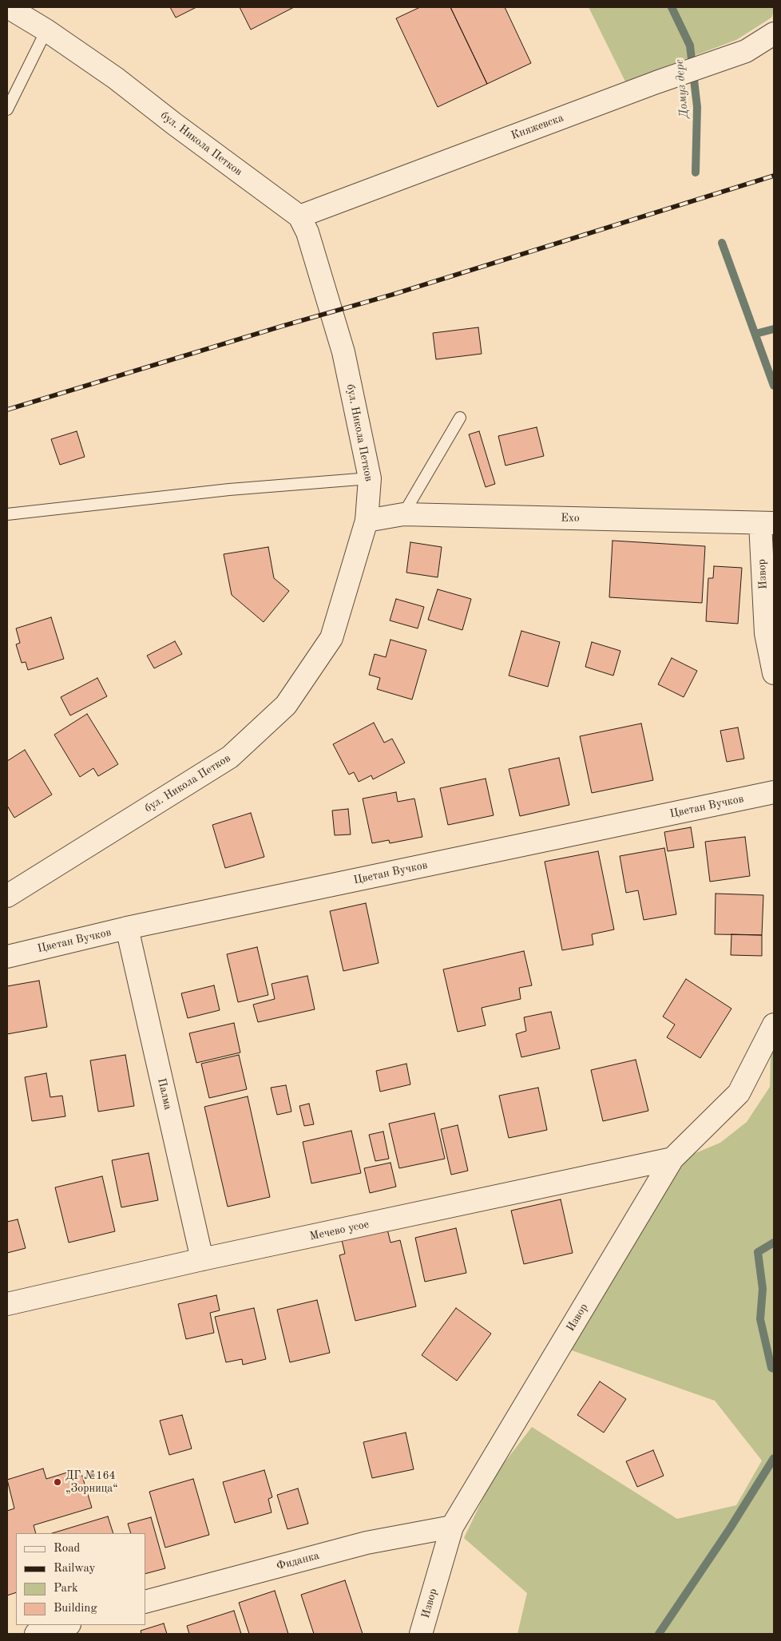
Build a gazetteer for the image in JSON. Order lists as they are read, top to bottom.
{
  "streets": {
    "street": [
      "Княжевска",
      "бул. Никола Петков",
      "Ехо",
      "Извор",
      "Цветан Вучков",
      "Палма",
      "Мечево усое",
      "Фиданка"
    ]
  },
  "crossings": [
    ["Княжевска", "бул. Никола Петков"],
    ["бул. Никола Петков", "Ехо"],
    ["Ехо", "Извор"],
    ["Извор", "Мечево усое"],
    ["Извор", "Фиданка"],
    ["Цветан Вучков", "Палма"],
    ["Палма", "Мечево усое"]
  ],
  "water": ["Домуз дере"],
  "places": ["ДГ №164 „Зорница“"],
  "legend": [
    "Road",
    "Railway",
    "Park",
    "Building"
  ]
}
